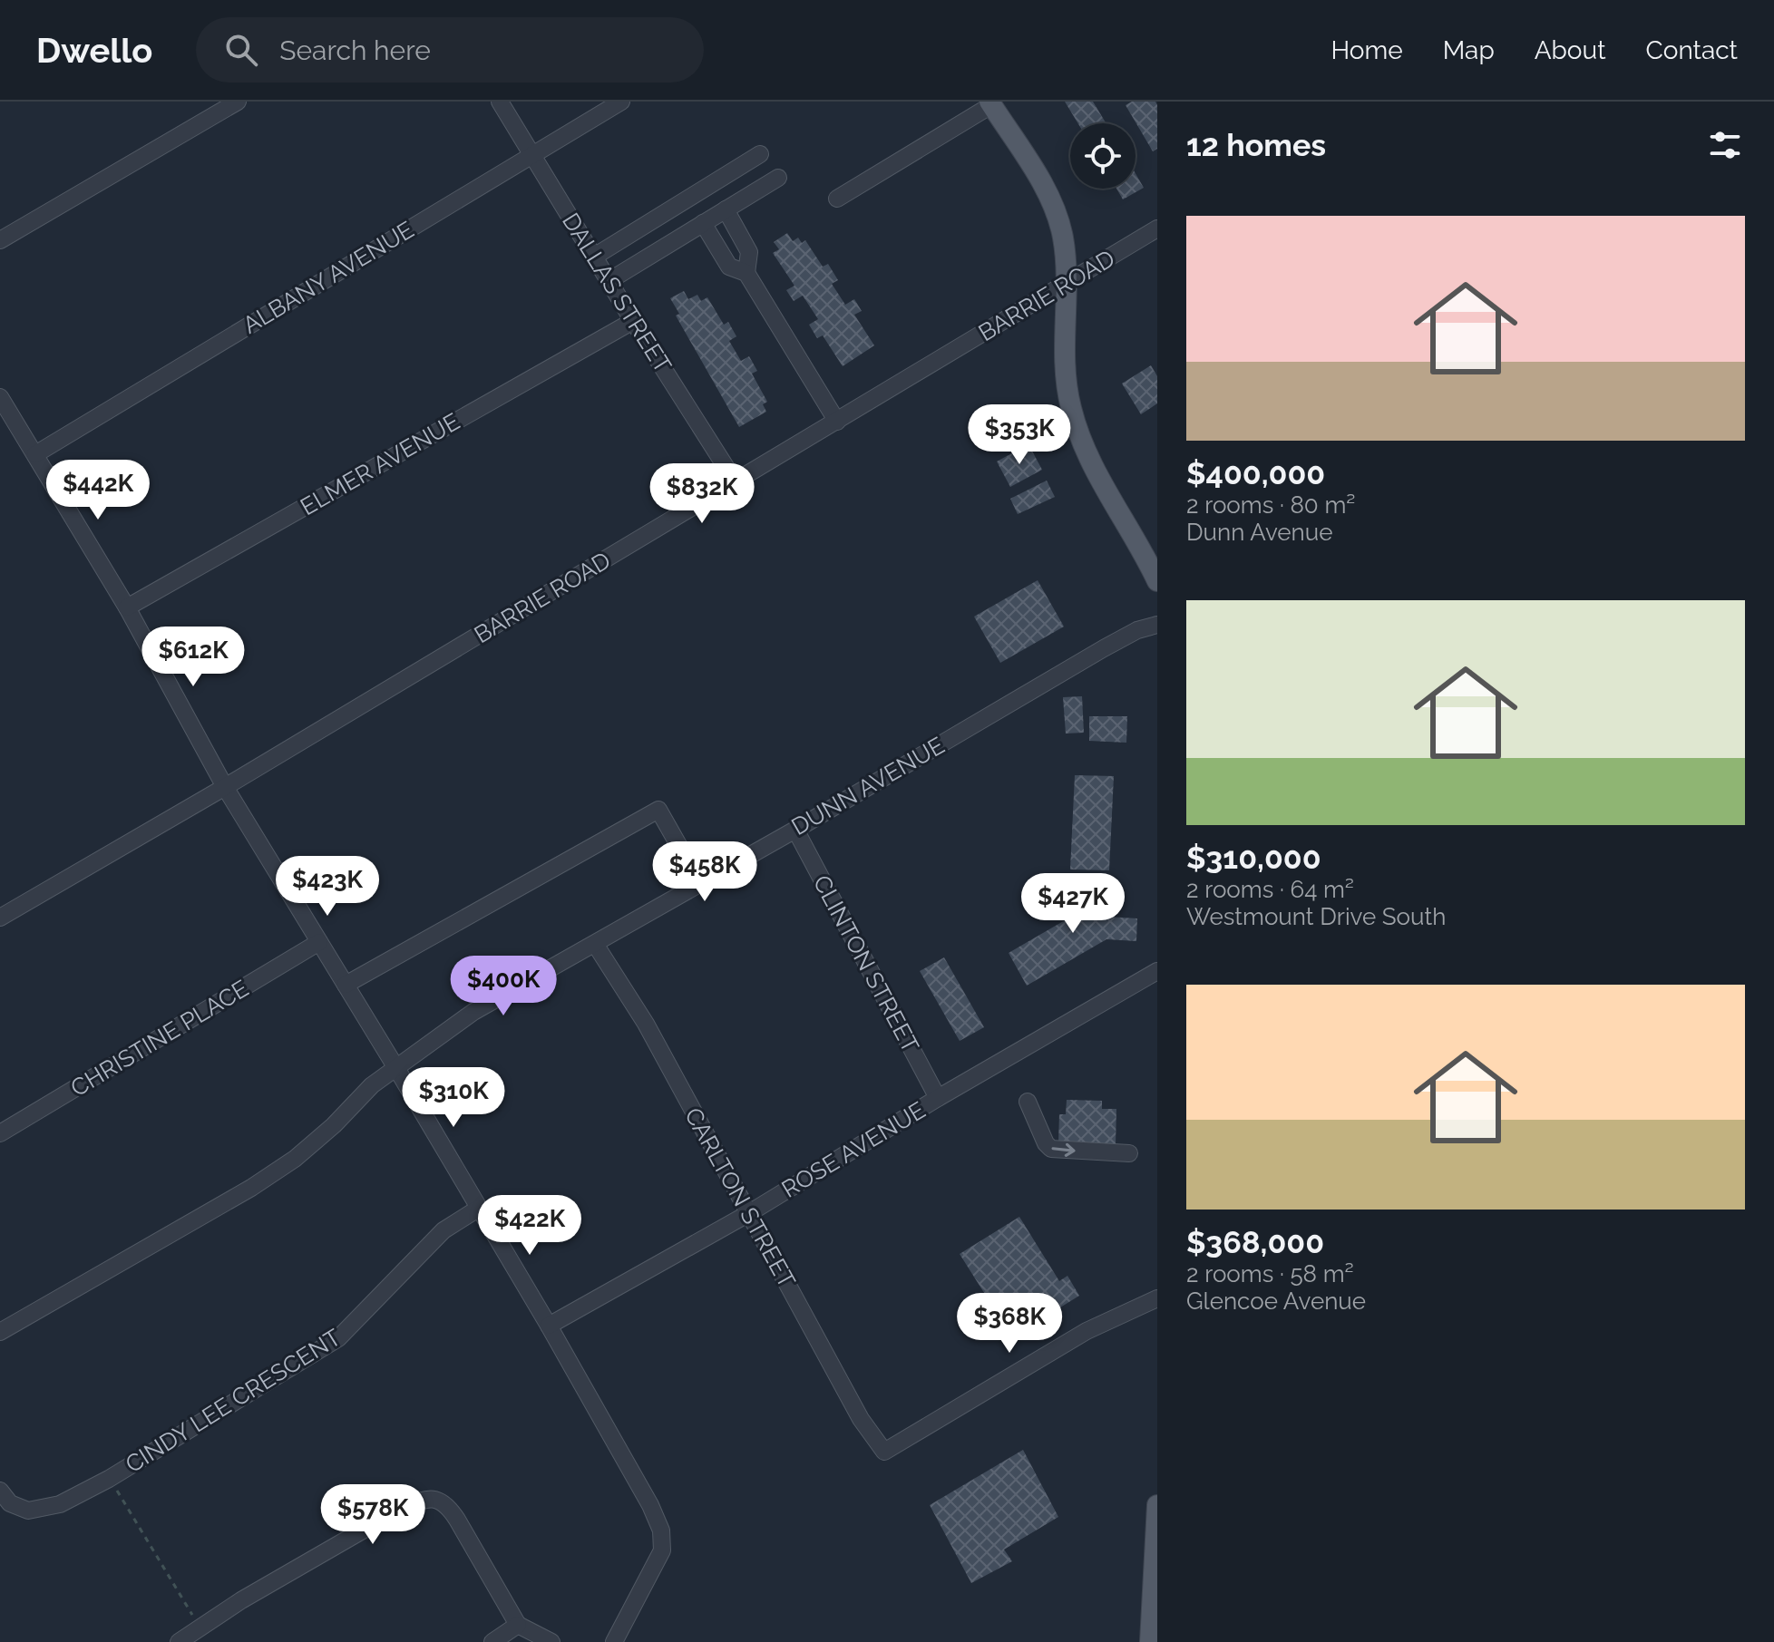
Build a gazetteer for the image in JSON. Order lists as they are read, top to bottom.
{
  "streets": {
    "street": [
      "ALBANY AVENUE",
      "DALLAS STREET",
      "BARRIE ROAD",
      "ELMER AVENUE",
      "DUNN AVENUE",
      "CLINTON STREET",
      "CHRISTINE PLACE",
      "ROSE AVENUE",
      "CARLTON STREET",
      "CINDY LEE CRESCENT"
    ]
  },
  "crossings": [
    ["ALBANY AVENUE", "DALLAS STREET"],
    ["DALLAS STREET", "BARRIE ROAD"],
    ["DALLAS STREET", "ELMER AVENUE"],
    ["DUNN AVENUE", "CLINTON STREET"],
    ["DUNN AVENUE", "CARLTON STREET"],
    ["CLINTON STREET", "ROSE AVENUE"],
    ["ROSE AVENUE", "CARLTON STREET"]
  ],
  "page": {
    "header": "Dwello",
    "search": "Search here",
    "nav": [
      "Home",
      "Map",
      "About",
      "Contact"
    ],
    "heading": "12 homes",
    "list": [
      {
        "name": "$400,000",
        "note": "2 rooms · 80 m² · Dunn Avenue"
      },
      {
        "name": "$310,000",
        "note": "2 rooms · 64 m² · Westmount Drive South"
      },
      {
        "name": "$368,000",
        "note": "2 rooms · 58 m² · Glencoe Avenue"
      }
    ],
    "price": [
      "$353K",
      "$442K",
      "$832K",
      "$612K",
      "$458K",
      "$423K",
      "$427K",
      "$400K",
      "$310K",
      "$422K",
      "$368K",
      "$578K"
    ]
  }
}
